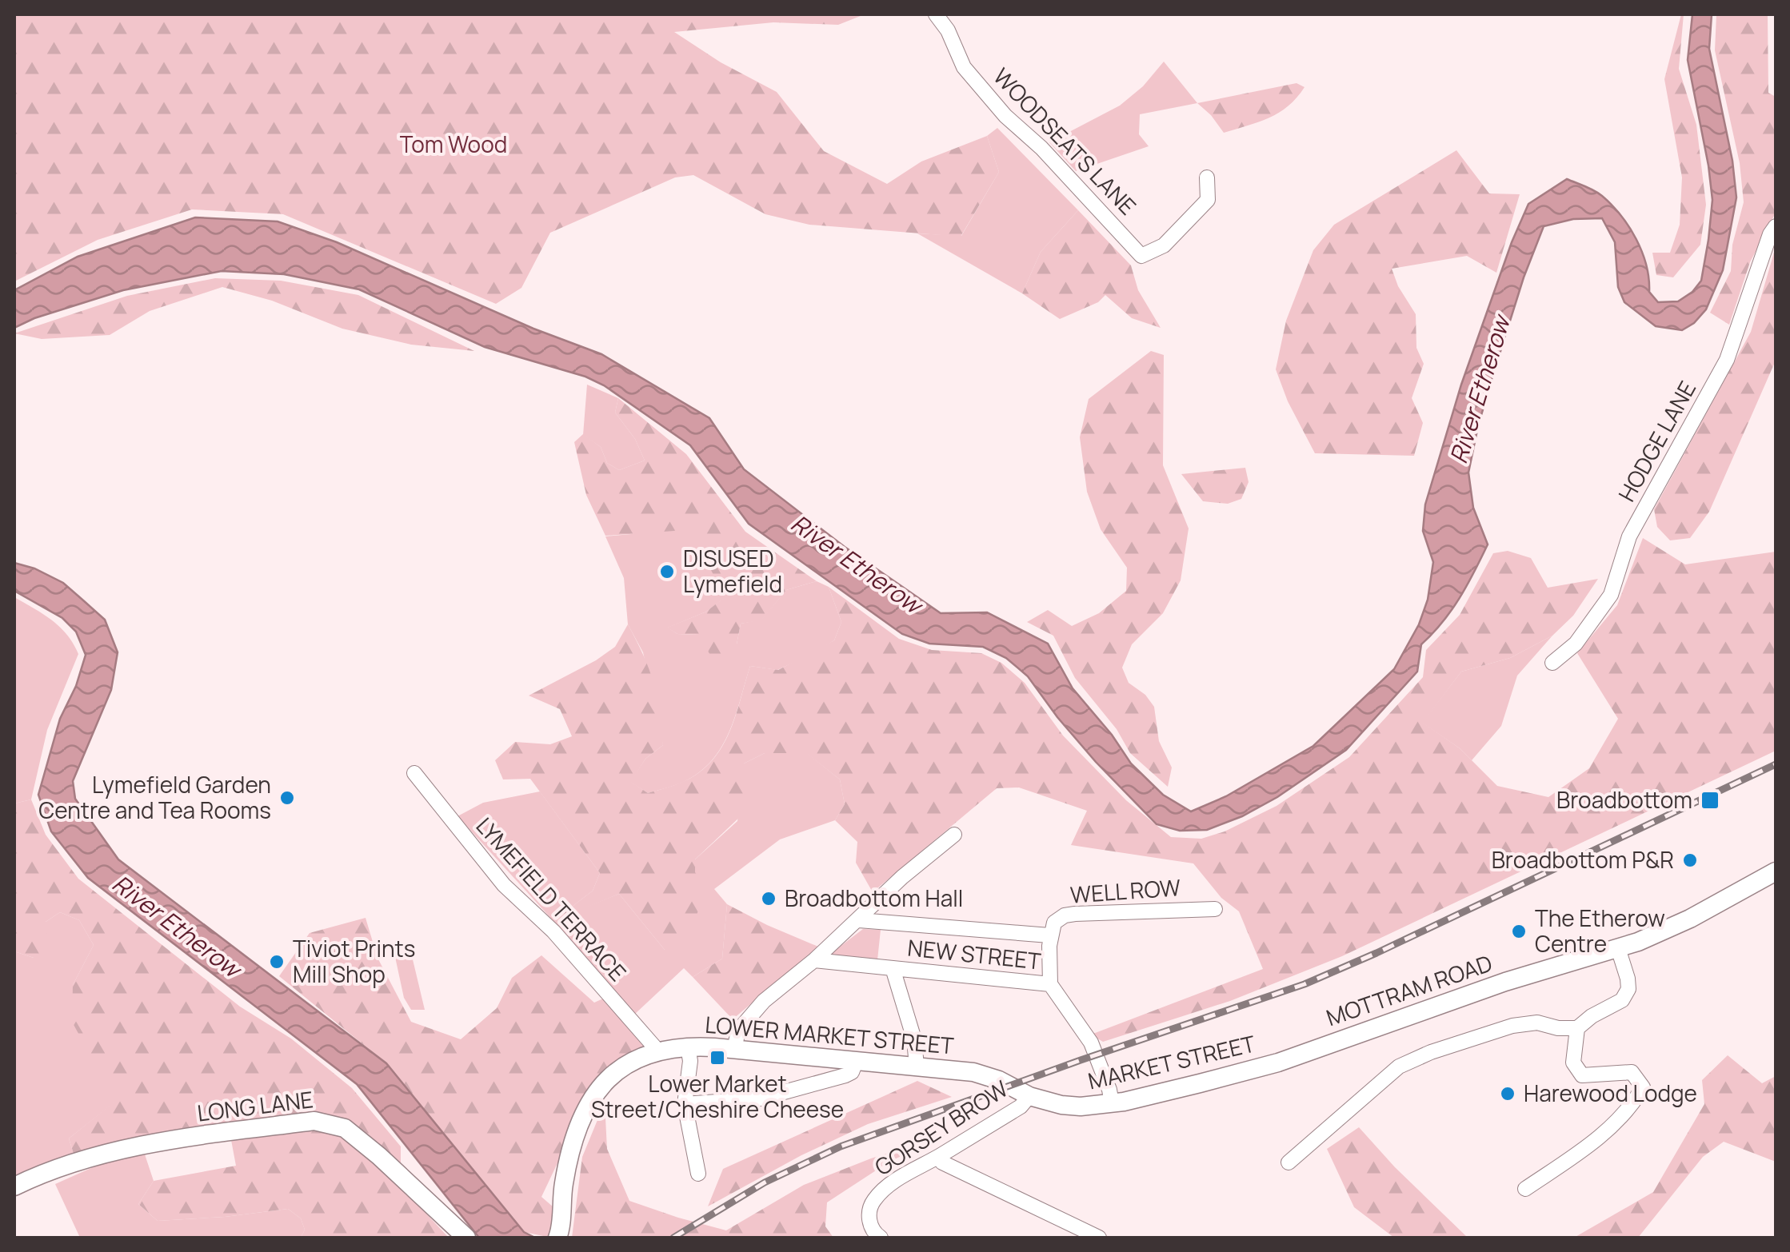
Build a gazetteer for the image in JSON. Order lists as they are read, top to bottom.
{
  "streets": {
    "street": [
      "WOODSEATS LANE",
      "HODGE LANE",
      "WELL ROW",
      "LYMEFIELD TERRACE",
      "NEW STREET",
      "MOTTRAM ROAD",
      "LOWER MARKET STREET",
      "MARKET STREET",
      "LONG LANE",
      "GORSEY BROW"
    ]
  },
  "crossings": [
    ["LYMEFIELD TERRACE", "LOWER MARKET STREET"],
    ["MOTTRAM ROAD", "MARKET STREET"],
    ["LOWER MARKET STREET", "MARKET STREET"],
    ["LOWER MARKET STREET", "GORSEY BROW"],
    ["MARKET STREET", "GORSEY BROW"]
  ],
  "water": ["River Etherow"],
  "parks": ["Tom Wood"],
  "places": {
    "other": [
      "DISUSED Lymefield",
      "Lymefield Garden Centre and Tea Rooms",
      "Broadbottom P&R",
      "Broadbottom Hall",
      "The Etherow Centre",
      "Tiviot Prints Mill Shop",
      "Harewood Lodge"
    ],
    "transit": ["Broadbottom", "Lower Market Street/Cheshire Cheese"]
  }
}
